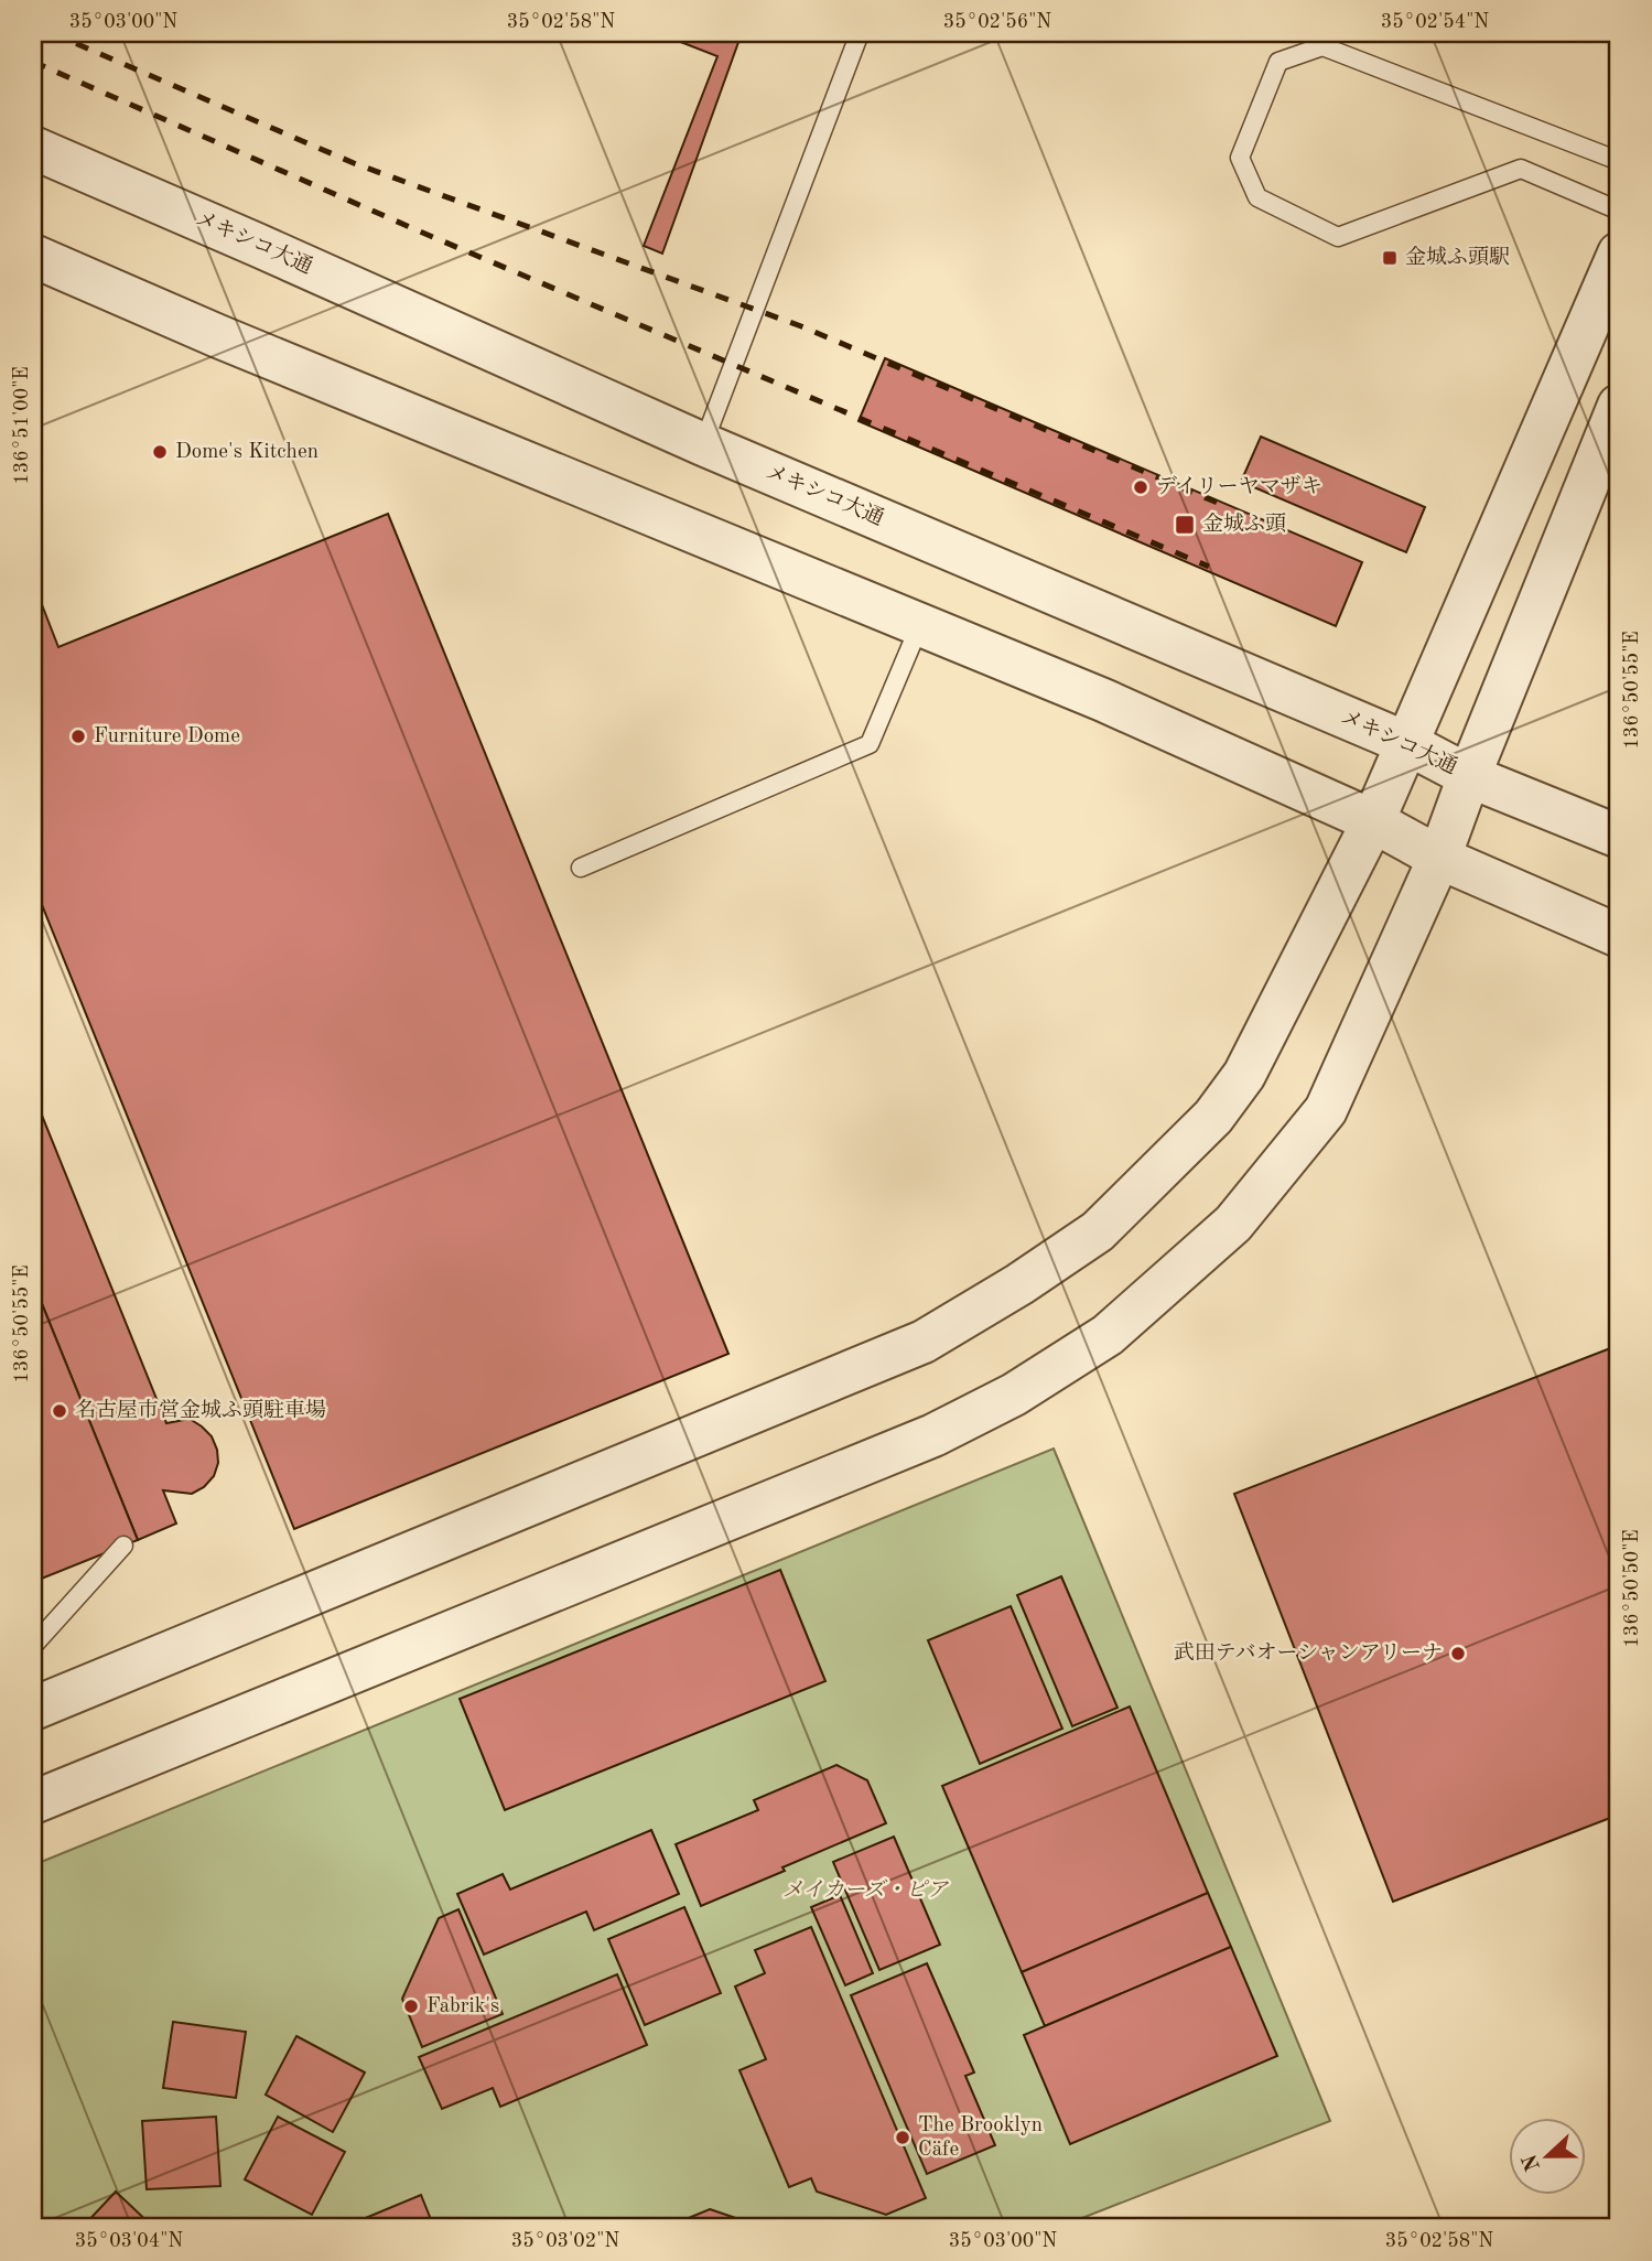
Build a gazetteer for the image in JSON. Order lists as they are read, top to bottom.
{
  "streets": {
    "street": ["メキシコ大通"]
  },
  "parks": ["メイカーズ・ピア"],
  "places": {
    "transit": ["金城ふ頭駅", "金城ふ頭"],
    "other": [
      "Dome's Kitchen",
      "デイリーヤマザキ",
      "Furniture Dome",
      "名古屋市営金城ふ頭駐車場",
      "武田テバオーシャンアリーナ",
      "Fabrik's",
      "The Brooklyn Cäfe"
    ]
  },
  "north": "left",
  "coordinates": [
    "35°03'00\"N",
    "35°02'58\"N",
    "35°02'56\"N",
    "35°02'54\"N",
    "136°51'00\"E",
    "136°50'55\"E",
    "136°50'50\"E",
    "35°03'04\"N",
    "35°03'02\"N"
  ]
}
